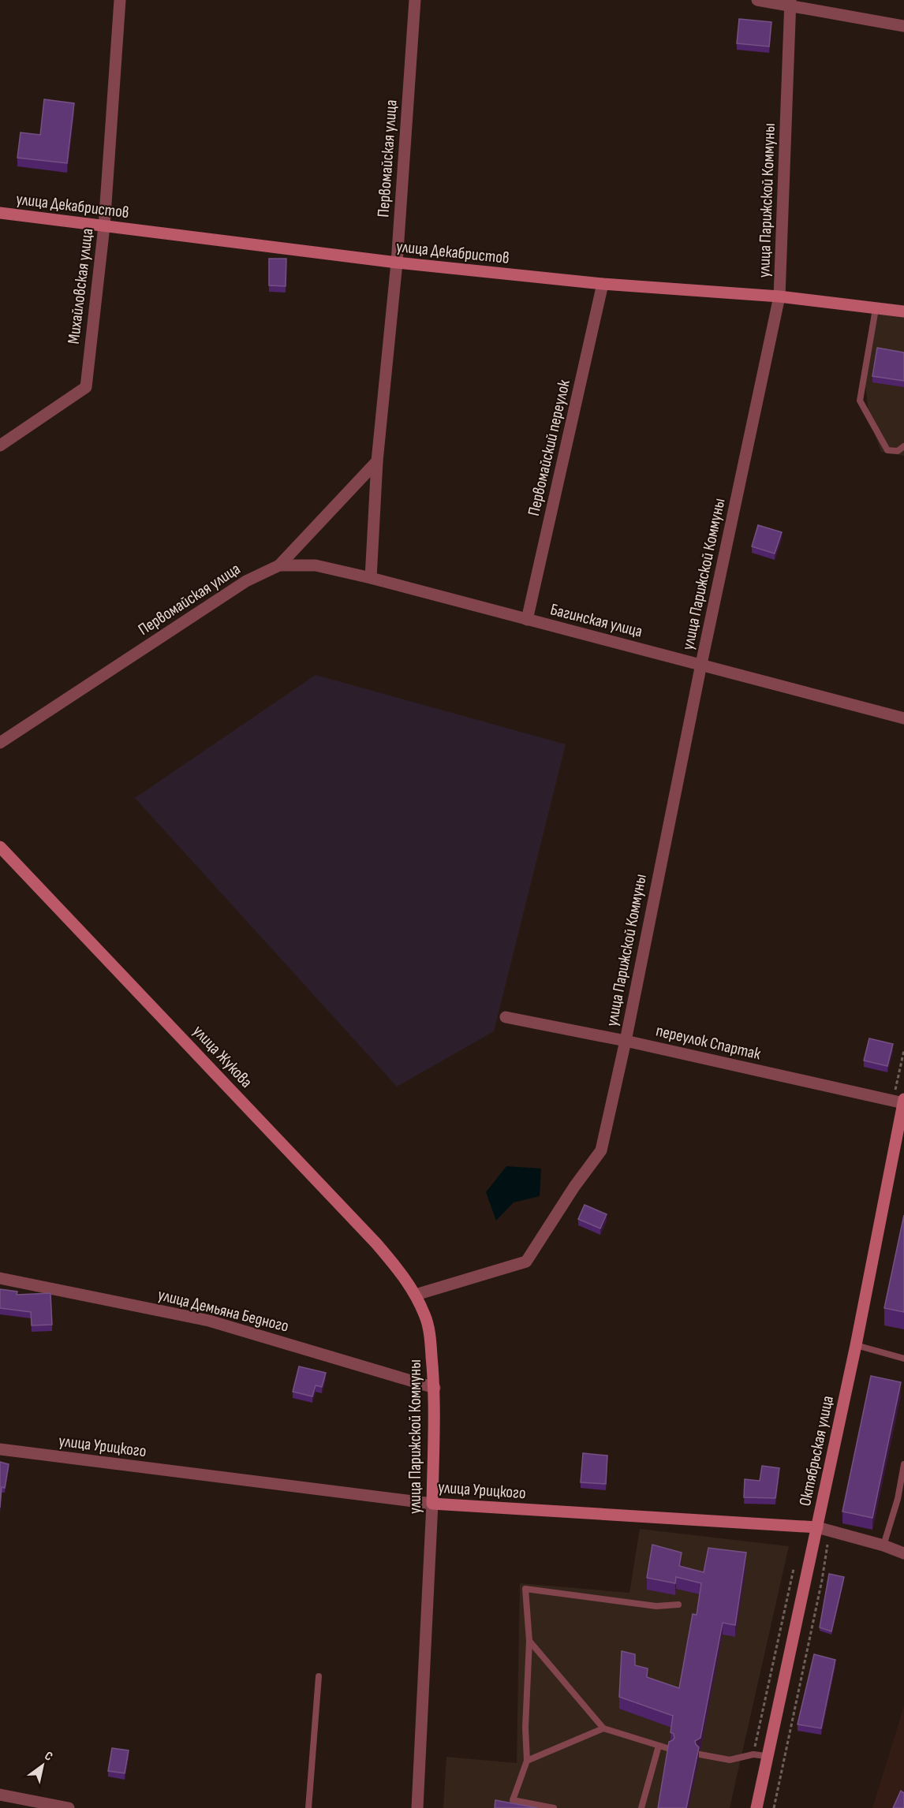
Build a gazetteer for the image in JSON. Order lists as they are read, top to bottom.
{
  "streets": {
    "main road": [
      "улица Парижской Коммуны",
      "улица Декабристов",
      "улица Жукова",
      "улица Урицкого",
      "Октябрьская улица"
    ],
    "street": [
      "Первомайская улица",
      "Михайловская улица",
      "Первомайский переулок",
      "Багинская улица",
      "переулок Спартак",
      "улица Демьяна Бедного"
    ]
  },
  "crossings": [
    ["Первомайская улица", "улица Декабристов"],
    ["Первомайская улица", "Багинская улица"],
    ["улица Парижской Коммуны", "улица Декабристов"],
    ["улица Парижской Коммуны", "Багинская улица"],
    ["улица Парижской Коммуны", "переулок Спартак"],
    ["улица Парижской Коммуны", "улица Жукова"],
    ["улица Парижской Коммуны", "улица Демьяна Бедного"],
    ["улица Парижской Коммуны", "улица Урицкого"],
    ["улица Декабристов", "Михайловская улица"],
    ["улица Декабристов", "Первомайский переулок"],
    ["Первомайский переулок", "Багинская улица"],
    ["переулок Спартак", "Октябрьская улица"],
    ["улица Урицкого", "Октябрьская улица"]
  ],
  "north": "top right"
}
